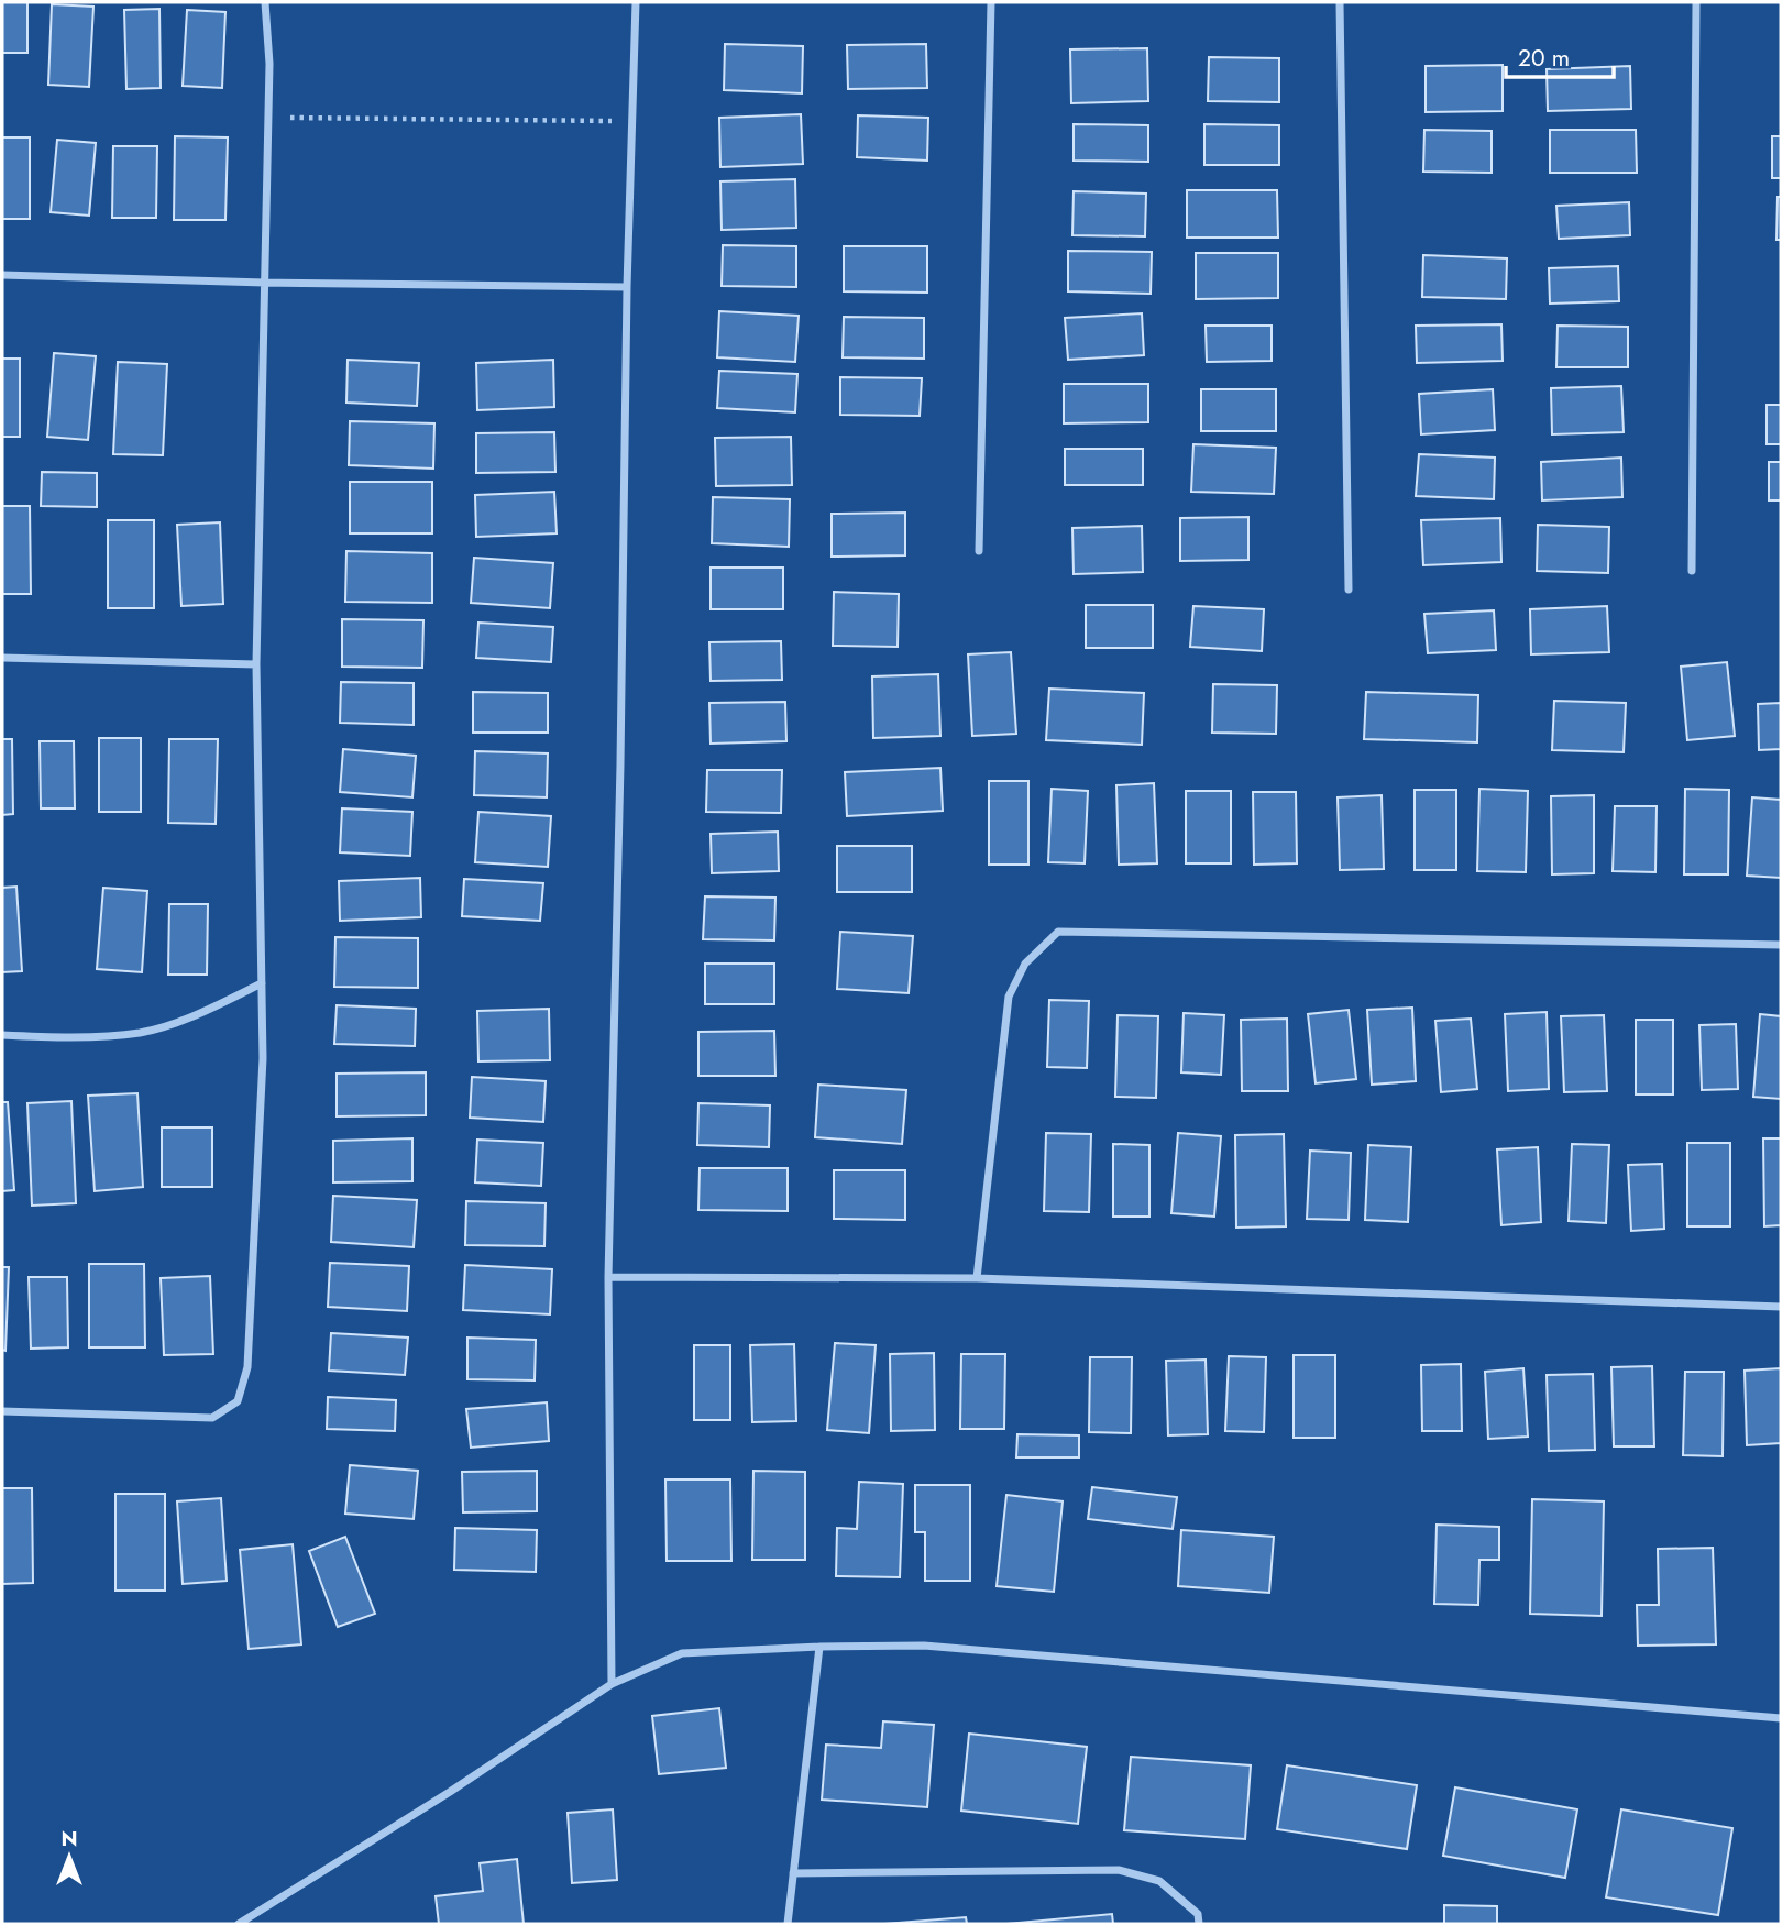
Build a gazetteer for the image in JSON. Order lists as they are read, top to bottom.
{
  "scale_bar": "20 m",
  "north": "top"
}
